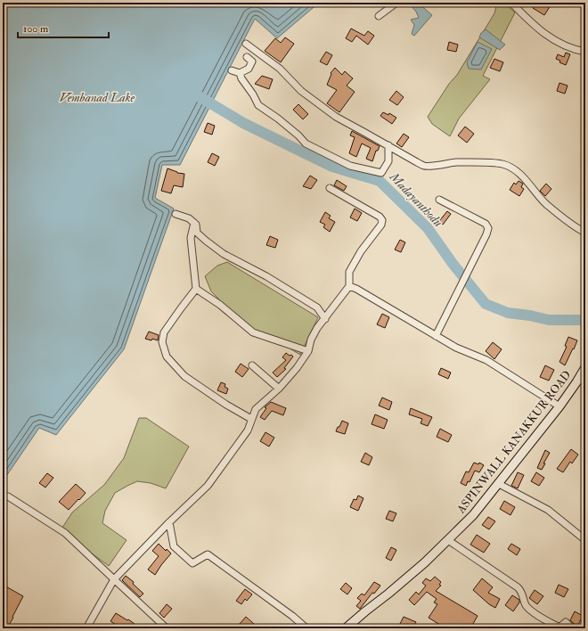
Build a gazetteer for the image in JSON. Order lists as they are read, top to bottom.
{
  "streets": {
    "main road": ["ASPINWALL KANAKKUR ROAD"]
  },
  "water": ["Vembanad Lake", "Madayanthodu"],
  "scale_bar": "100 m"
}
